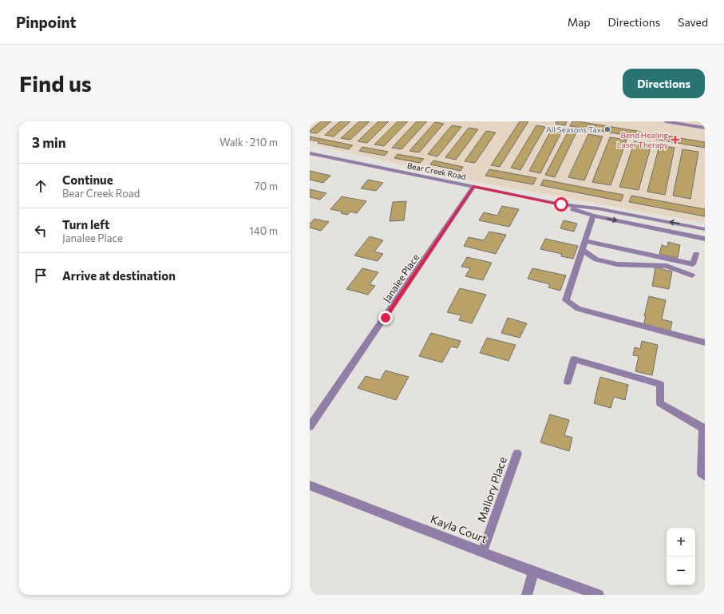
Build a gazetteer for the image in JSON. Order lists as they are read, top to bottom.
{
  "streets": {
    "street": [
      "Bear Creek Road",
      "Janalee Place",
      "Mallory Place",
      "Kayla Court"
    ]
  },
  "crossings": [
    ["Bear Creek Road", "Janalee Place"],
    ["Mallory Place", "Kayla Court"]
  ],
  "places": {
    "other": ["All Seasons Tax"],
    "health": ["Bend Healing Laser Therapy"]
  },
  "page": {
    "header": "Pinpoint",
    "nav": ["Map", "Directions", "Saved"],
    "buttons": "Directions",
    "title": "Find us",
    "heading": ["3 min", "Walk · 210 m"],
    "list": [
      ["Continue", "Bear Creek Road", "70 m"],
      ["Turn left", "Janalee Place", "140 m"],
      "Arrive at destination"
    ],
    "map_buttons": ["+", "−"]
  }
}
